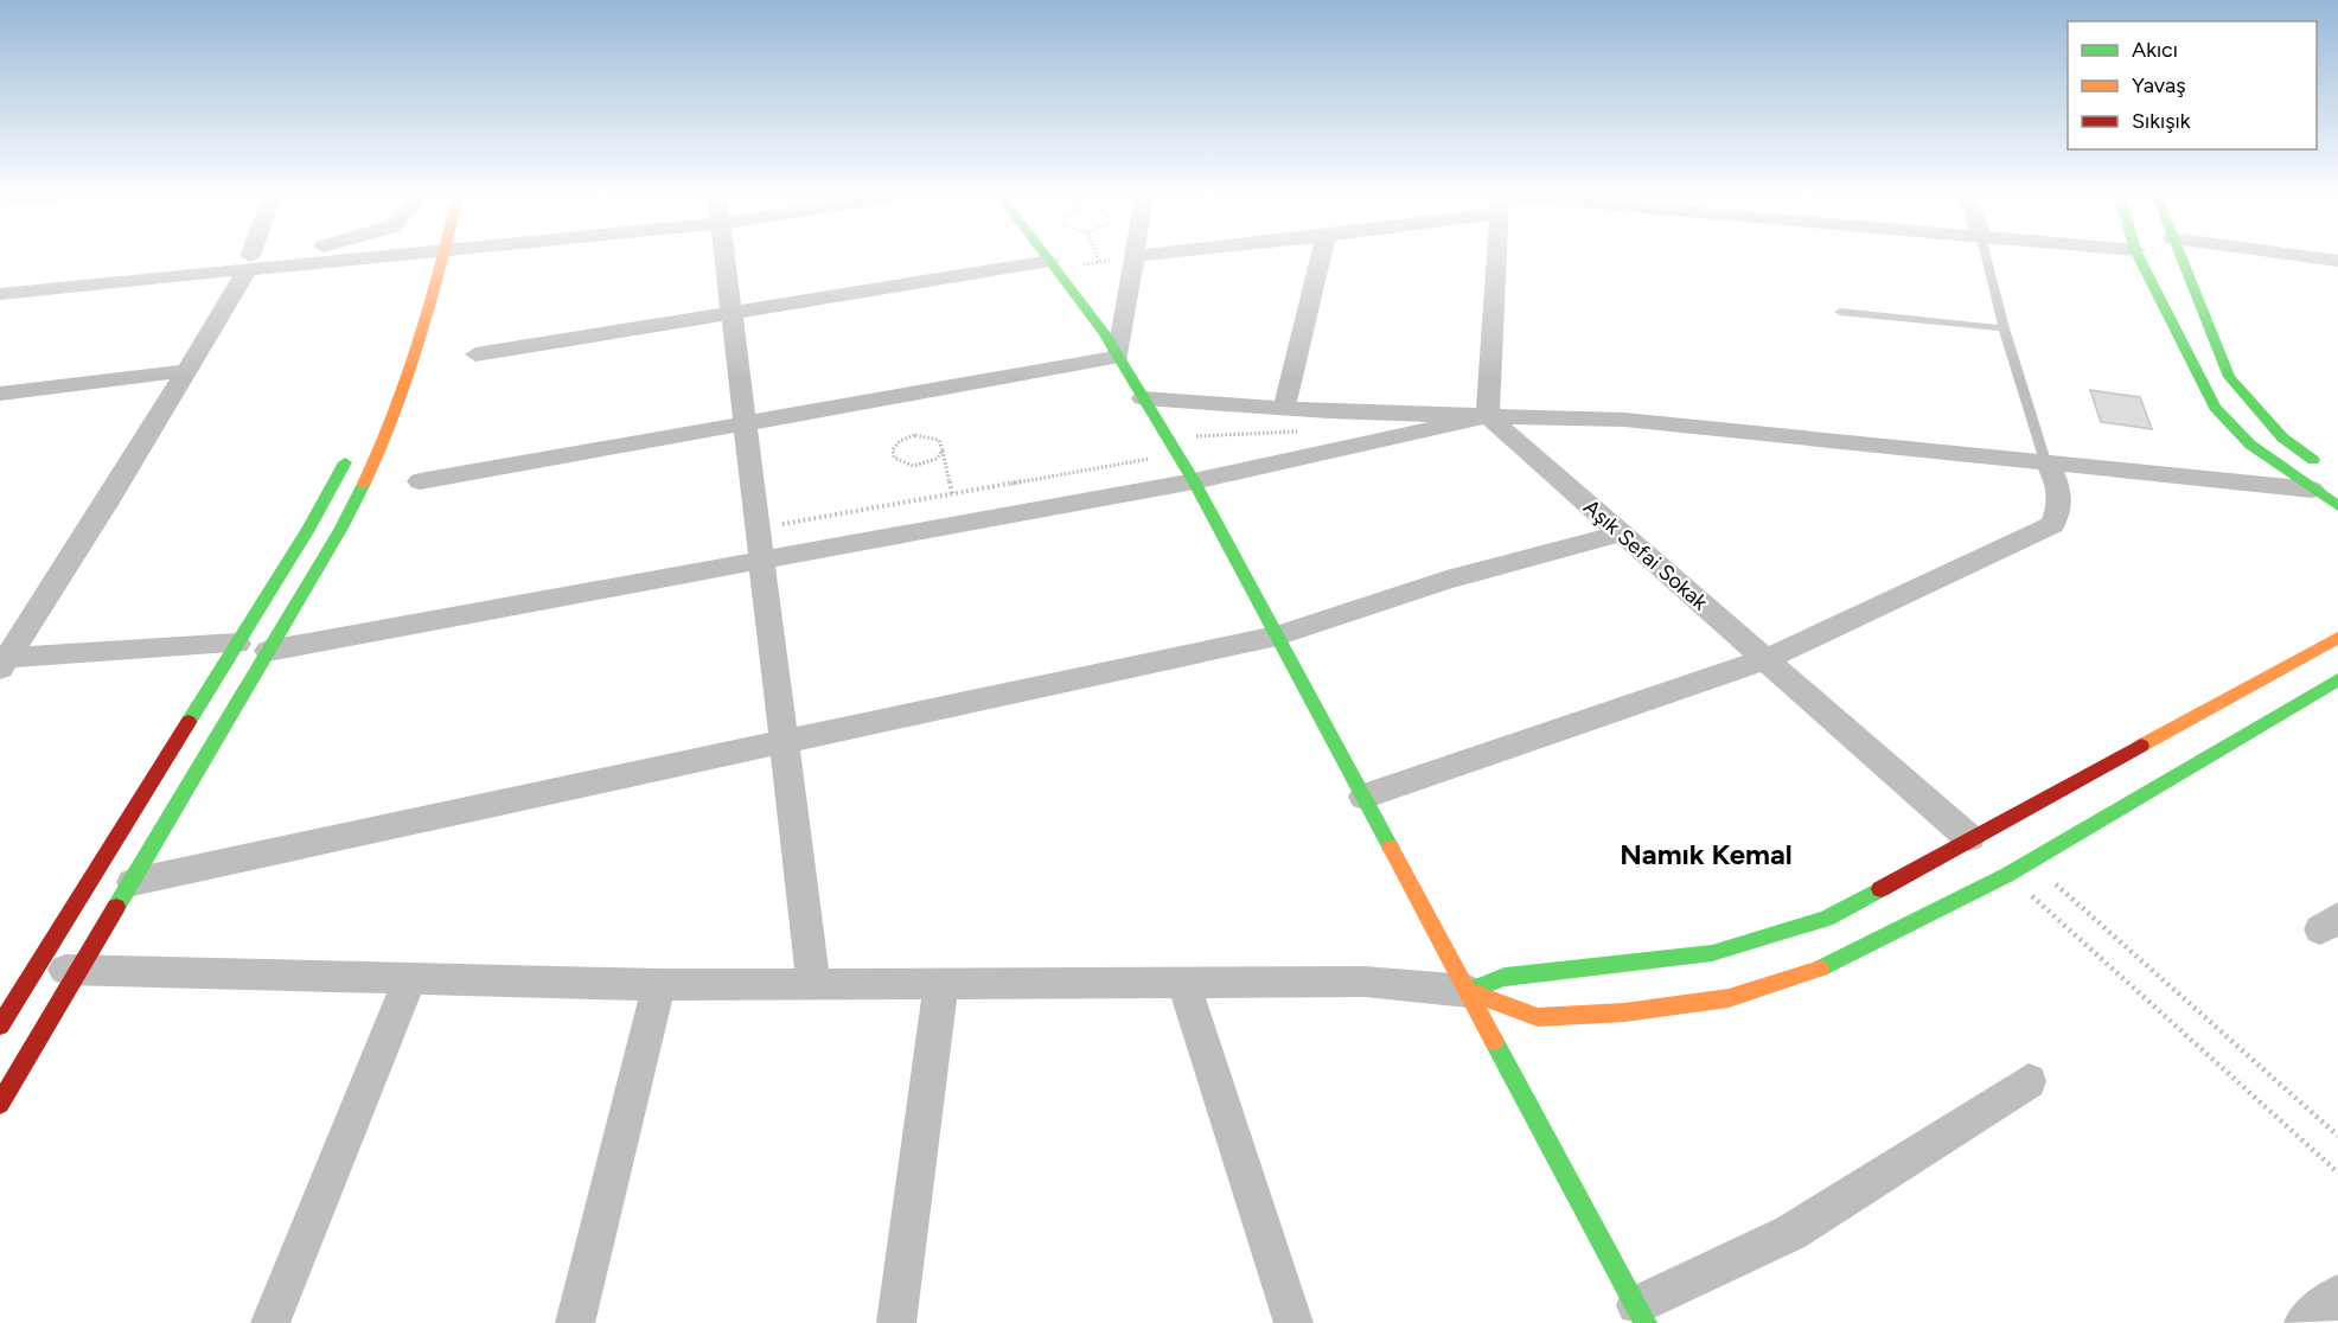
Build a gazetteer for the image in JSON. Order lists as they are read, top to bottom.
{
  "streets": {
    "street": ["Aşık Sefai Sokak"]
  },
  "districts": ["Namık Kemal"],
  "legend": ["Akıcı", "Yavaş", "Sıkışık"]
}
